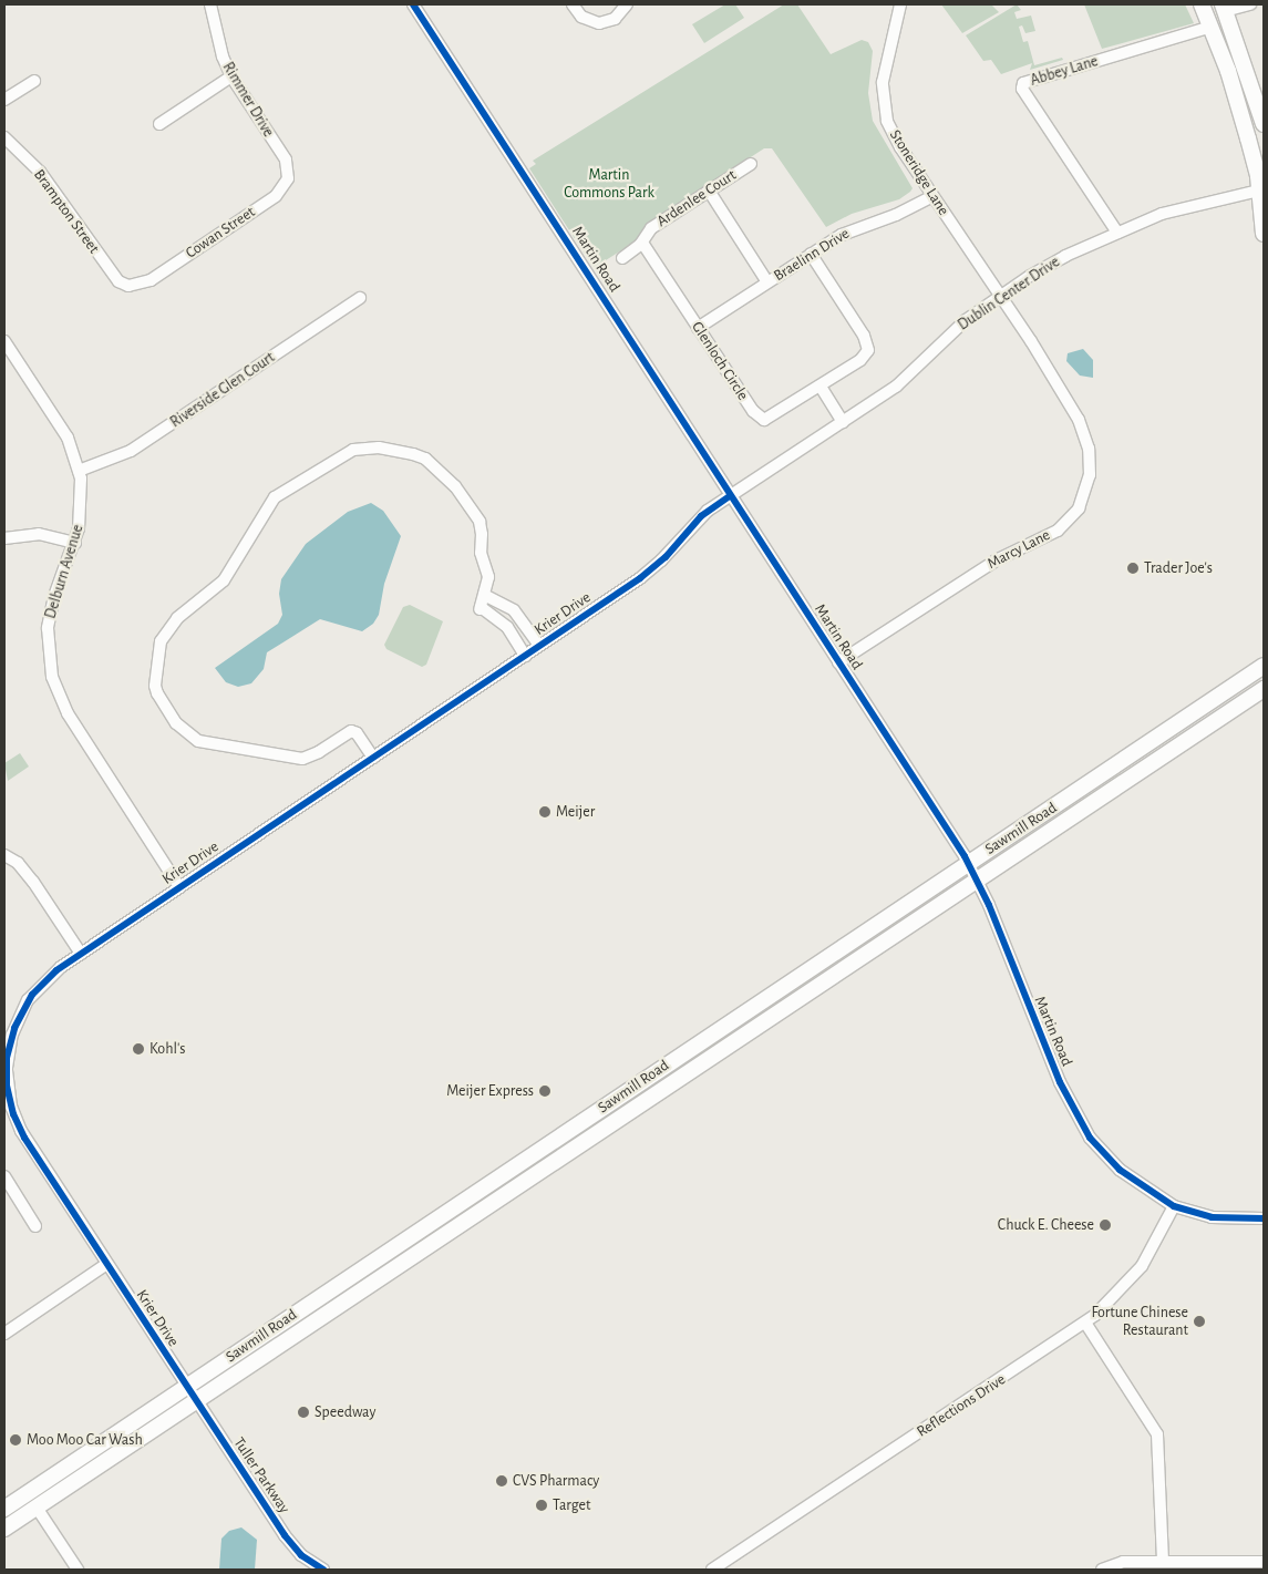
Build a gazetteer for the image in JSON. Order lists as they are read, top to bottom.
{
  "streets": {
    "main road": ["Sawmill Road"],
    "street": [
      "Abbey Lane",
      "Rimmer Drive",
      "Stoneridge Lane",
      "Ardenlee Court",
      "Brampton Street",
      "Cowan Street",
      "Braelinn Drive",
      "Martin Road",
      "Dublin Center Drive",
      "Glenloch Circle",
      "Riverside Glen Court",
      "Marcy Lane",
      "Delburn Avenue",
      "Krier Drive",
      "Reflections Drive",
      "Tuller Parkway"
    ]
  },
  "crossings": [
    ["Abbey Lane", "Dublin Center Drive"],
    ["Rimmer Drive", "Cowan Street"],
    ["Stoneridge Lane", "Braelinn Drive"],
    ["Stoneridge Lane", "Dublin Center Drive"],
    ["Stoneridge Lane", "Marcy Lane"],
    ["Ardenlee Court", "Glenloch Circle"],
    ["Brampton Street", "Cowan Street"],
    ["Braelinn Drive", "Glenloch Circle"],
    ["Martin Road", "Dublin Center Drive"],
    ["Martin Road", "Marcy Lane"],
    ["Martin Road", "Krier Drive"],
    ["Martin Road", "Sawmill Road"],
    ["Martin Road", "Reflections Drive"],
    ["Dublin Center Drive", "Marcy Lane"],
    ["Dublin Center Drive", "Krier Drive"],
    ["Riverside Glen Court", "Delburn Avenue"],
    ["Delburn Avenue", "Krier Drive"],
    ["Krier Drive", "Sawmill Road"],
    ["Krier Drive", "Tuller Parkway"],
    ["Sawmill Road", "Tuller Parkway"]
  ],
  "parks": ["Martin Commons Park"],
  "places": [
    "Trader Joe's",
    "Meijer",
    "Kohl's",
    "Meijer Express",
    "Chuck E. Cheese",
    "Fortune Chinese Restaurant",
    "Speedway",
    "Moo Moo Car Wash",
    "CVS Pharmacy",
    "Target"
  ]
}
